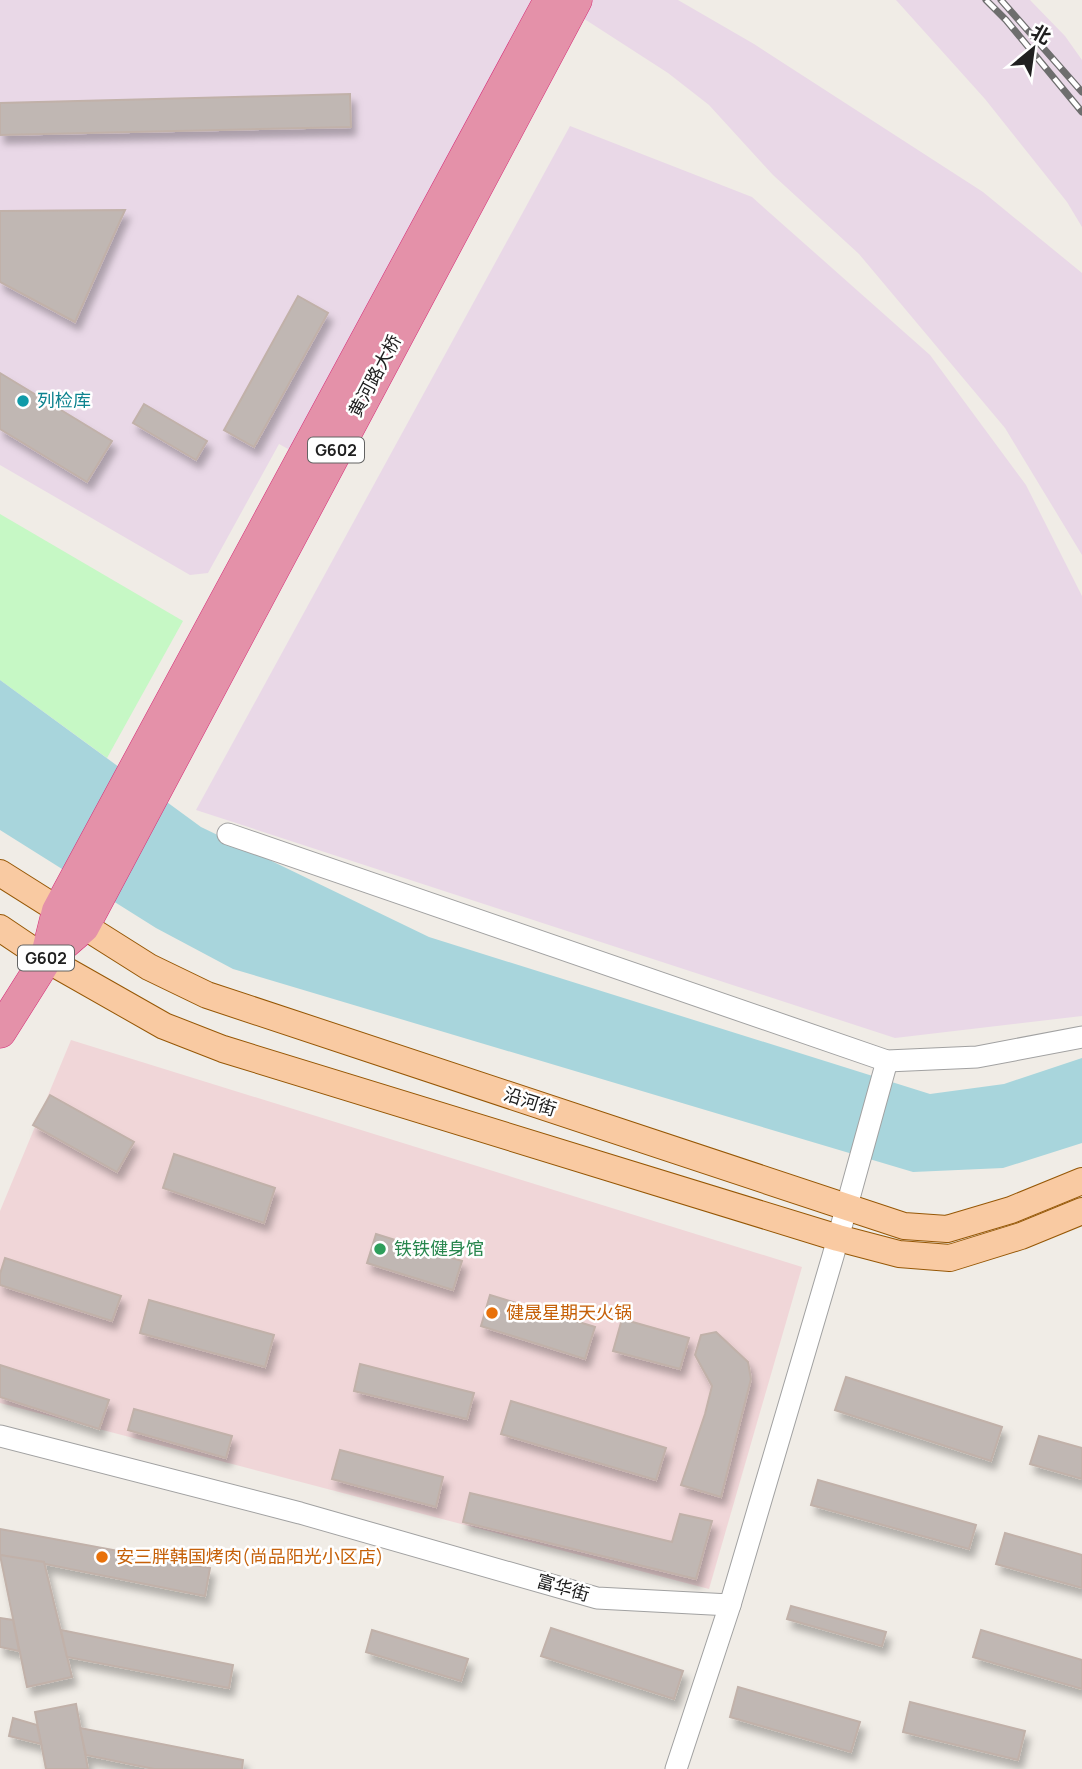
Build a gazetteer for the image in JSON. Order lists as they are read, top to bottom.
{
  "streets": {
    "highway": ["黄河路大桥", "G602"],
    "main road": ["沿河街"],
    "street": ["富华街"]
  },
  "crossings": [
    ["黄河路大桥", "G602"],
    ["黄河路大桥", "沿河街"],
    ["G602", "沿河街"]
  ],
  "places": [
    "列检库",
    "铁铁健身馆",
    "健晟星期天火锅",
    "安三胖韩国烤肉(尚品阳光小区店)"
  ],
  "north": "top right"
}
